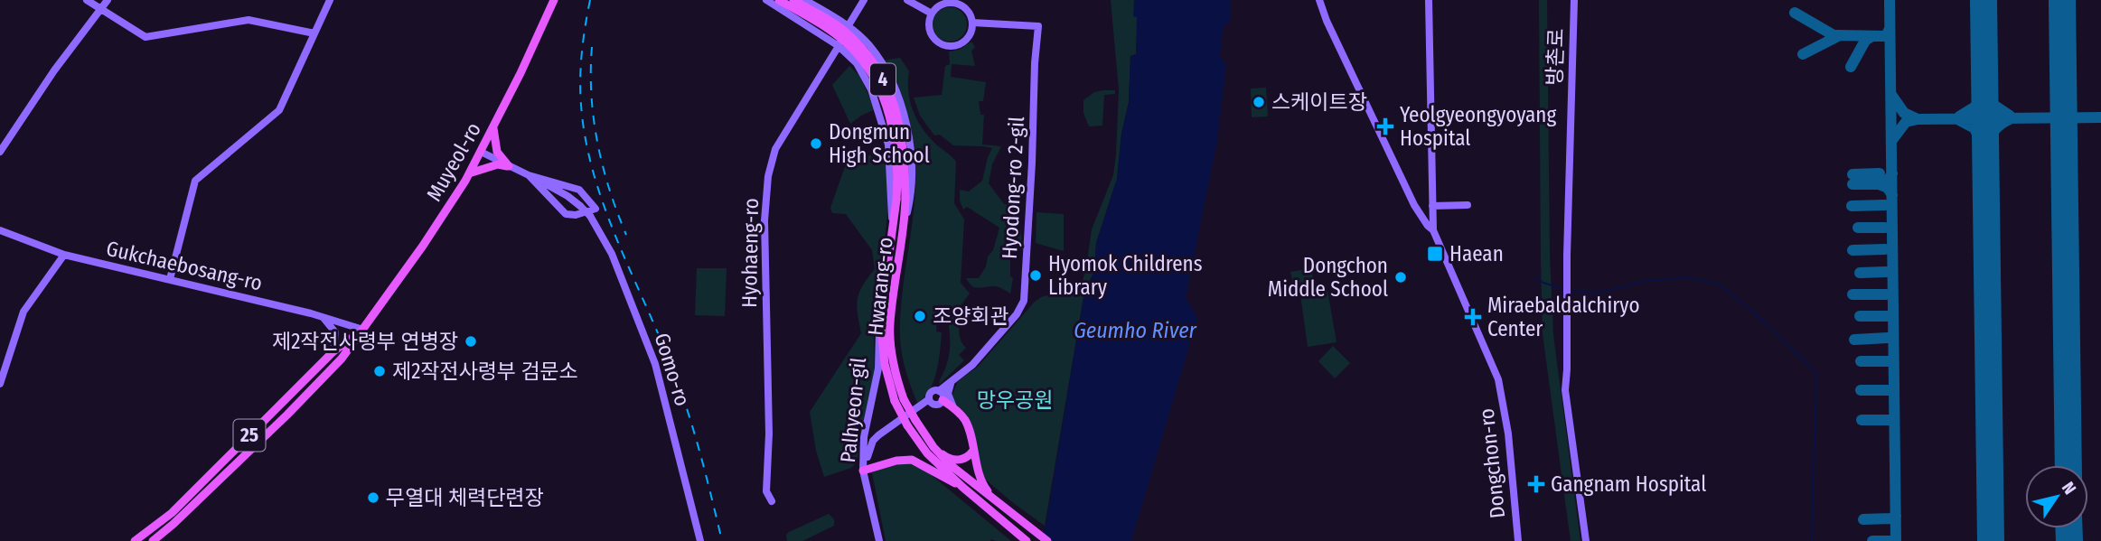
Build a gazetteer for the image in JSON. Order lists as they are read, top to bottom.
{
  "streets": {
    "main road": [
      "4",
      "Muyeol-ro",
      "Hyodong-ro 2-gil",
      "Hyohaeng-ro",
      "Gukchaebosang-ro",
      "Hwarang-ro",
      "Gomo-ro",
      "Palhyeon-gil",
      "25",
      "Dongchon-ro"
    ]
  },
  "crossings": [
    ["4", "Hwarang-ro"],
    ["Muyeol-ro", "Gukchaebosang-ro"],
    ["Hwarang-ro", "Palhyeon-gil"]
  ],
  "water": ["Geumho River"],
  "parks": ["망우공원"],
  "places": {
    "other": [
      "스케이트장",
      "Dongmun High School",
      "Hyomok Childrens Library",
      "Dongchon Middle School",
      "조양회관",
      "제2작전사령부 연병장",
      "제2작전사령부 검문소",
      "무열대 체력단련장"
    ],
    "health": ["Yeolgyeongyoyang Hospital", "Miraebaldalchiryo Center", "Gangnam Hospital"],
    "transit": ["Haean"]
  },
  "north": "top right"
}
